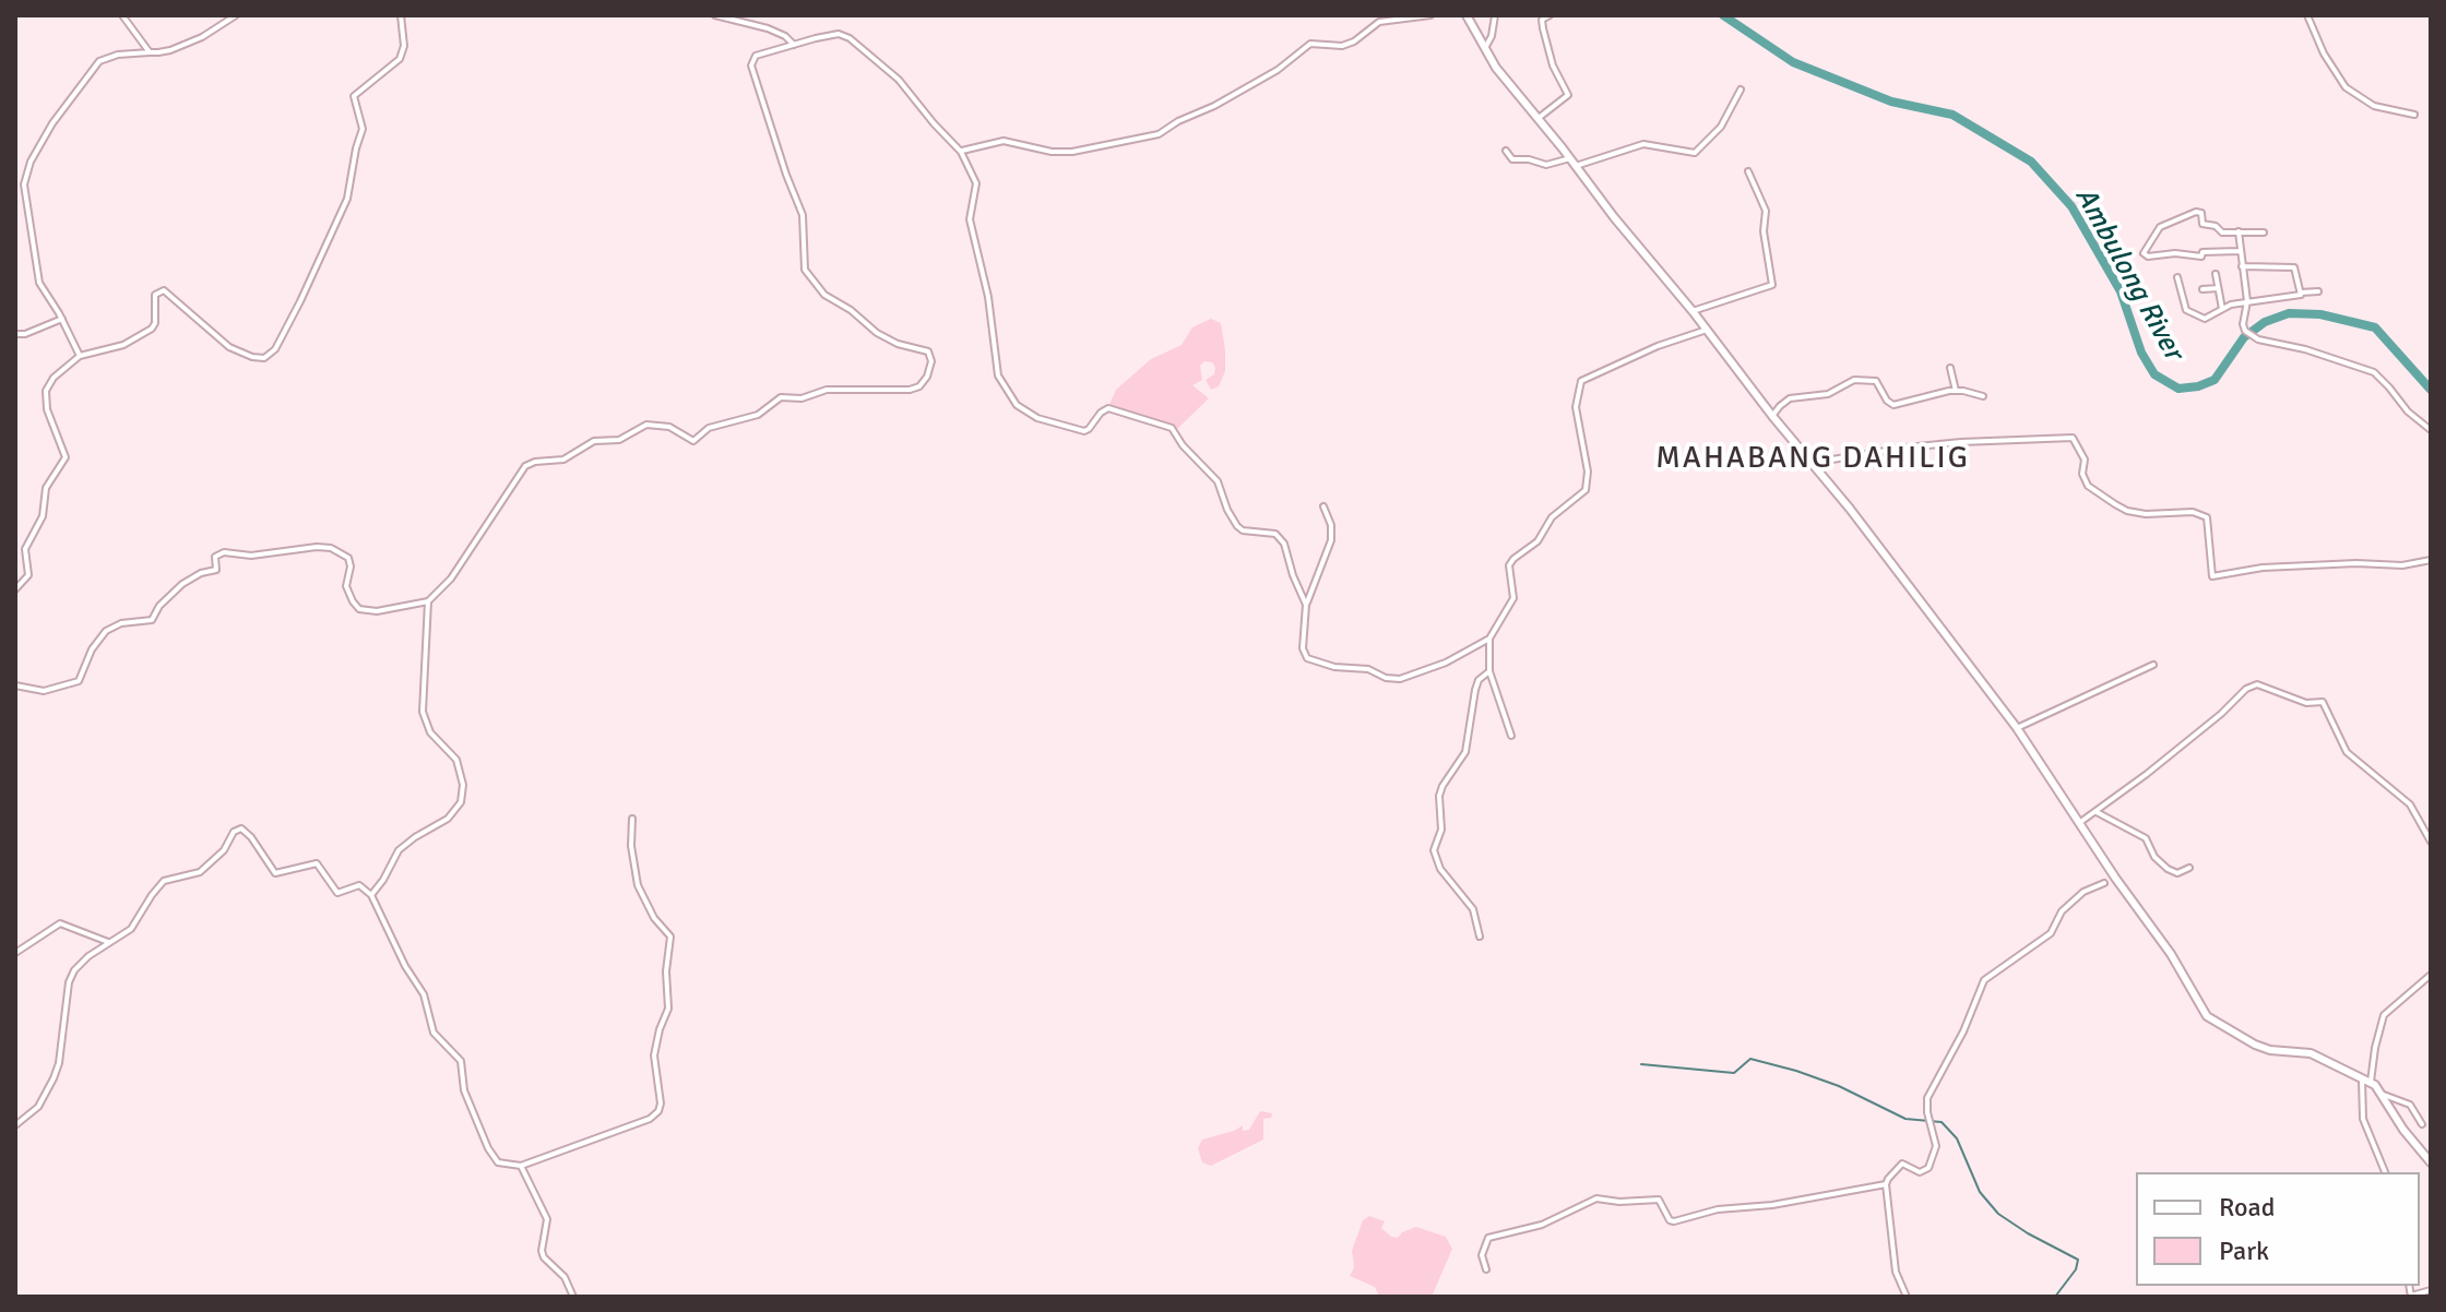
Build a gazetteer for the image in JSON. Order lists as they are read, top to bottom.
{
  "districts": ["MAHABANG DAHILIG"],
  "water": ["Ambulong River"],
  "legend": ["Road", "Park"]
}
